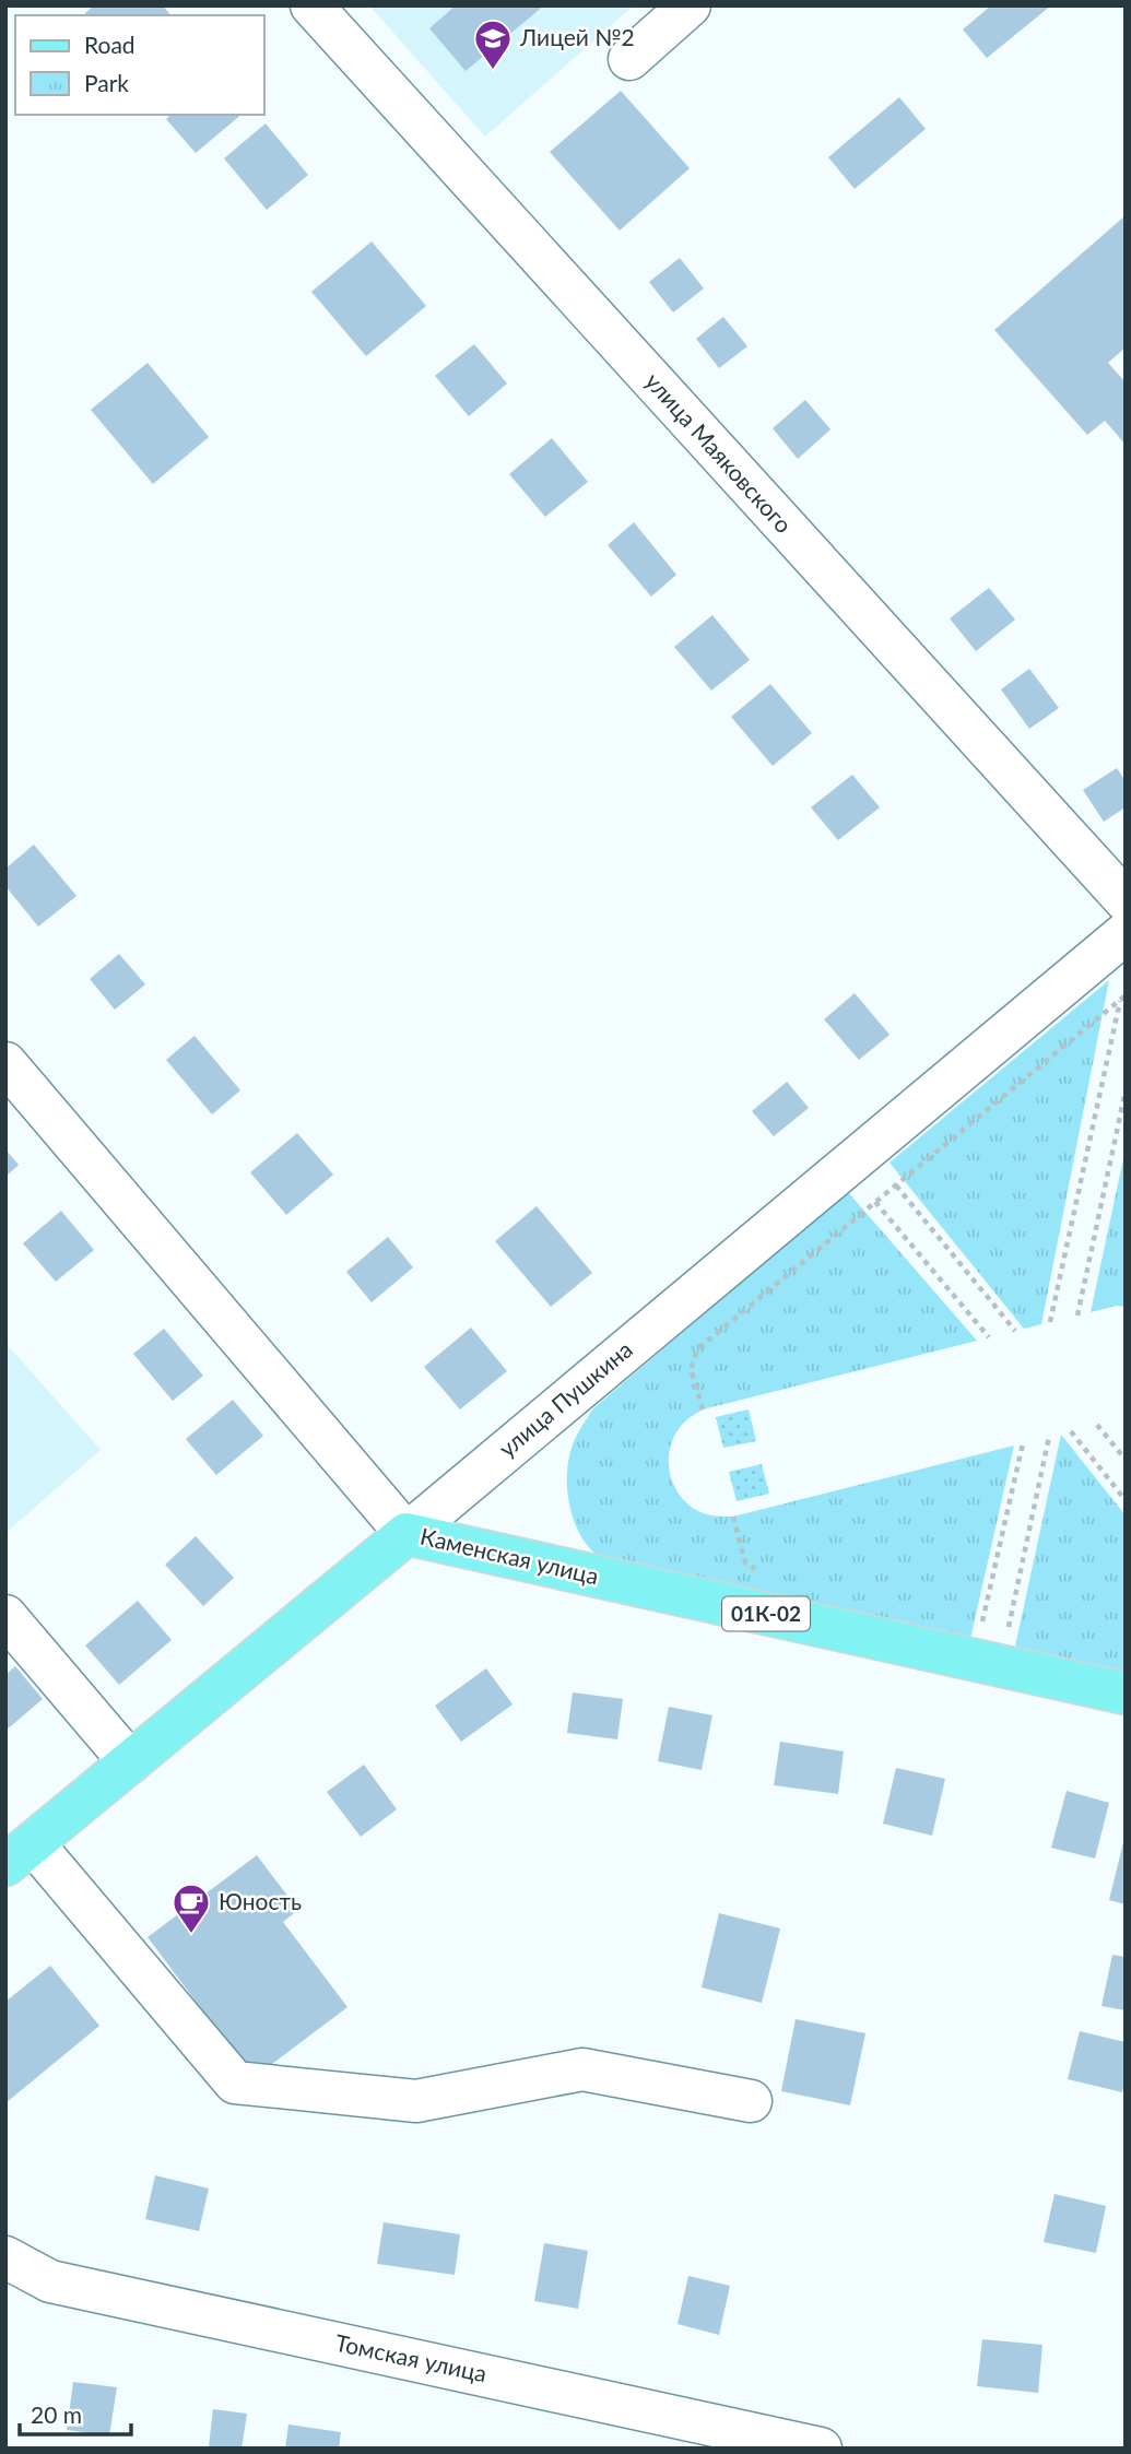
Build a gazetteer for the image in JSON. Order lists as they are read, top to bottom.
{
  "streets": {
    "main road": ["улица Пушкина", "Каменская улица", "01К-02"],
    "street": ["улица Маяковского", "Томская улица"]
  },
  "crossings": [
    ["улица Пушкина", "Каменская улица"]
  ],
  "places": {
    "school or university": ["Лицей №2"],
    "cafe": ["Юность"]
  },
  "legend": ["Road", "Park"],
  "scale_bar": "20 m"
}
